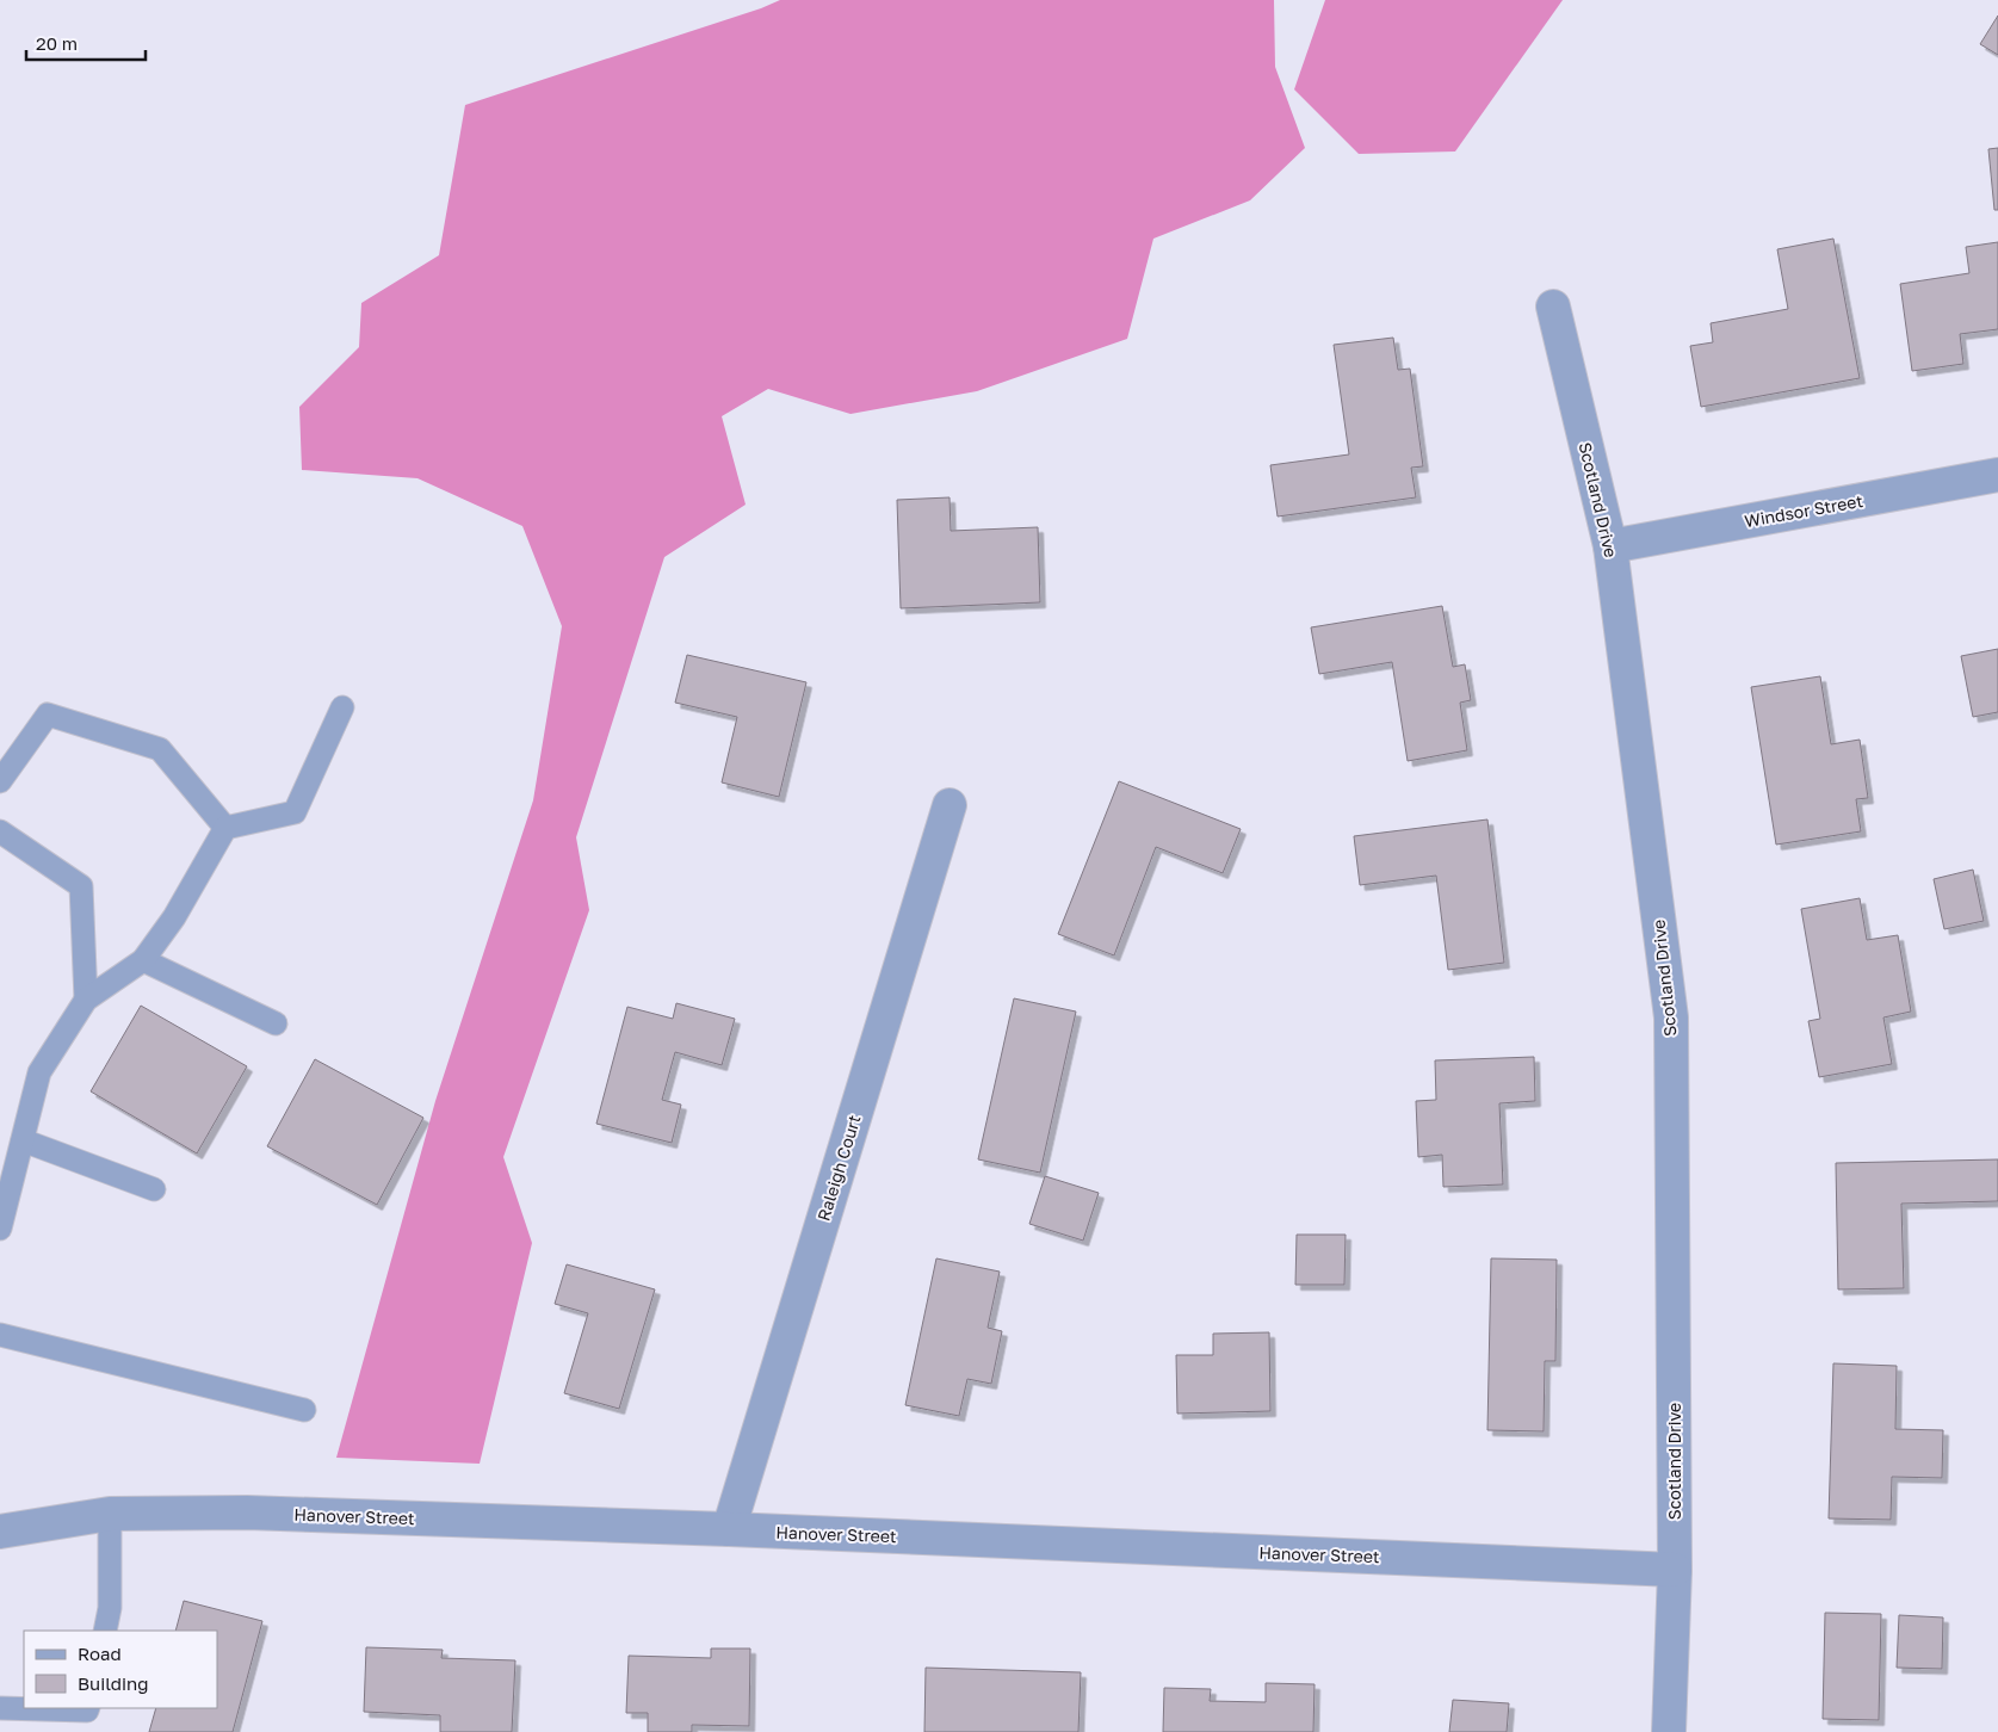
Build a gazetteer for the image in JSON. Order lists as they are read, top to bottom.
{
  "streets": {
    "street": [
      "Scotland Drive",
      "Windsor Street",
      "Raleigh Court",
      "Hanover Street"
    ]
  },
  "crossings": [
    ["Scotland Drive", "Windsor Street"],
    ["Scotland Drive", "Hanover Street"],
    ["Raleigh Court", "Hanover Street"]
  ],
  "legend": ["Road", "Building"],
  "scale_bar": "20 m"
}
